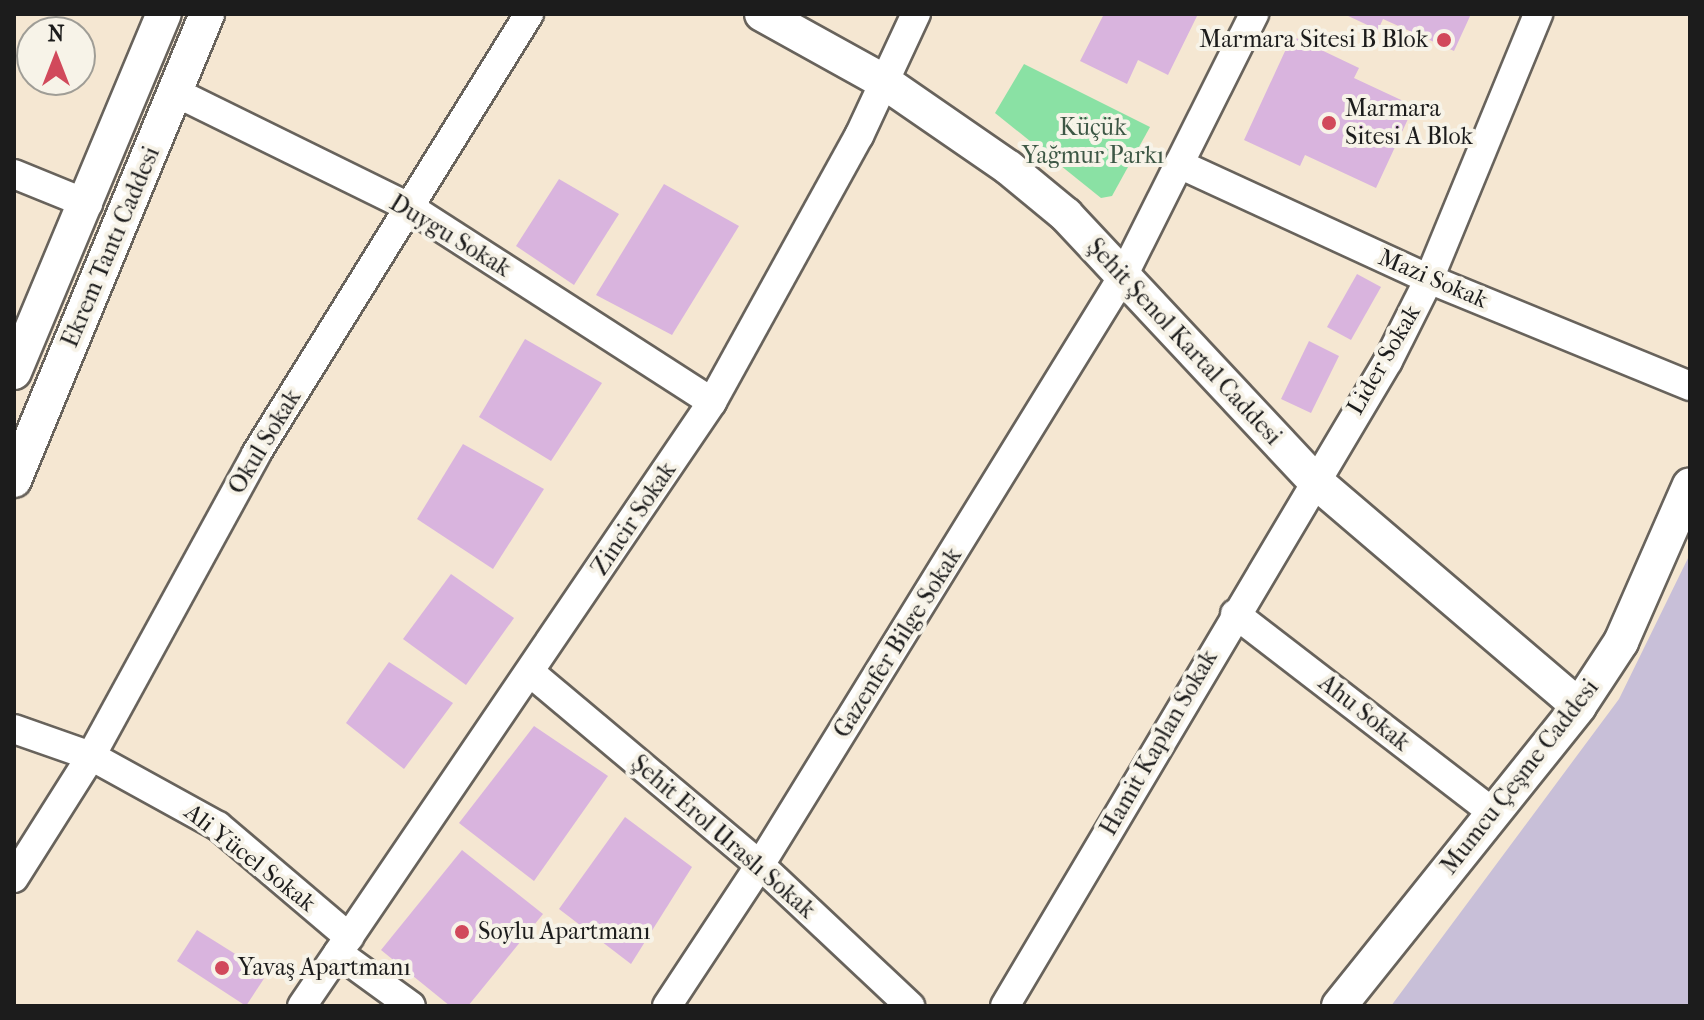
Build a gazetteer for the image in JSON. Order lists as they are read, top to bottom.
{
  "streets": {
    "street": [
      "Duygu Sokak",
      "Ekrem Tantı Caddesi",
      "Mazi Sokak",
      "Şehit Şenol Kartal Caddesi",
      "Lider Sokak",
      "Okul Sokak",
      "Zincir Sokak",
      "Gazenfer Bilge Sokak",
      "Ahu Sokak",
      "Hamit Kaplan Sokak",
      "Mumcu Çeşme Caddesi",
      "Şehit Erol Uraslı Sokak",
      "Ali Yücel Sokak"
    ]
  },
  "crossings": [
    ["Duygu Sokak", "Ekrem Tantı Caddesi"],
    ["Duygu Sokak", "Okul Sokak"],
    ["Duygu Sokak", "Zincir Sokak"],
    ["Mazi Sokak", "Lider Sokak"],
    ["Mazi Sokak", "Gazenfer Bilge Sokak"],
    ["Şehit Şenol Kartal Caddesi", "Lider Sokak"],
    ["Şehit Şenol Kartal Caddesi", "Zincir Sokak"],
    ["Şehit Şenol Kartal Caddesi", "Gazenfer Bilge Sokak"],
    ["Şehit Şenol Kartal Caddesi", "Hamit Kaplan Sokak"],
    ["Şehit Şenol Kartal Caddesi", "Mumcu Çeşme Caddesi"],
    ["Lider Sokak", "Hamit Kaplan Sokak"],
    ["Okul Sokak", "Ali Yücel Sokak"],
    ["Zincir Sokak", "Şehit Erol Uraslı Sokak"],
    ["Zincir Sokak", "Ali Yücel Sokak"],
    ["Gazenfer Bilge Sokak", "Şehit Erol Uraslı Sokak"],
    ["Ahu Sokak", "Hamit Kaplan Sokak"],
    ["Ahu Sokak", "Mumcu Çeşme Caddesi"]
  ],
  "parks": ["Küçük Yağmur Parkı"],
  "places": [
    "Marmara Sitesi B Blok",
    "Marmara Sitesi A Blok",
    "Soylu Apartmanı",
    "Yavaş Apartmanı"
  ],
  "north": "top"
}
